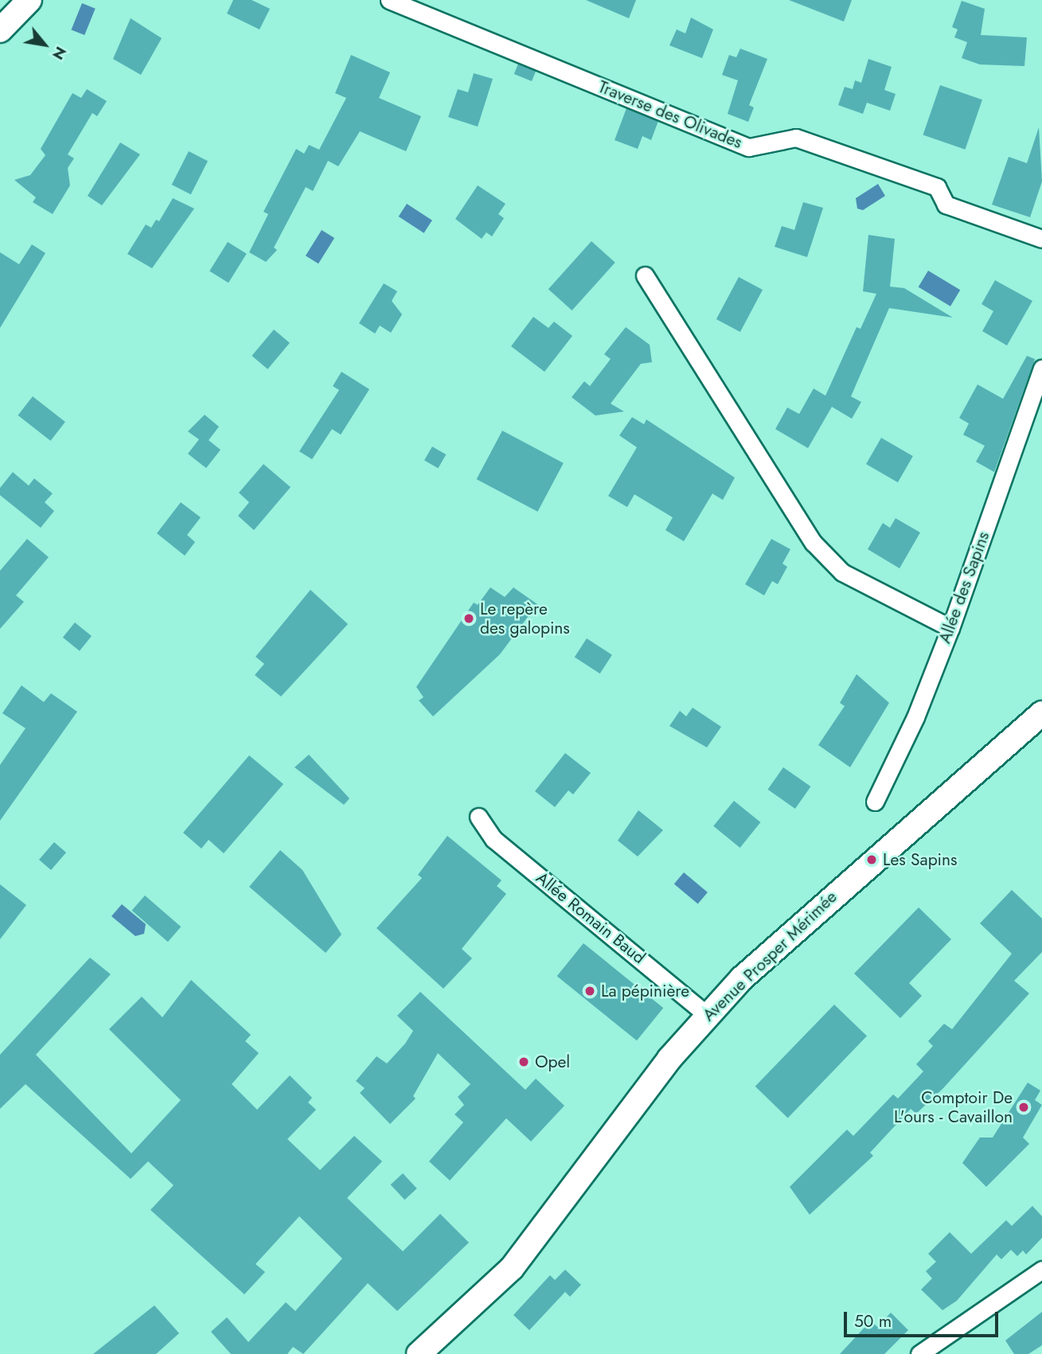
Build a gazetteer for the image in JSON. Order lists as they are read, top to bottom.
{
  "streets": {
    "main road": ["Avenue Prosper Mérimée"],
    "street": ["Traverse des Olivades", "Allée des Sapins", "Allée Romain Baud"]
  },
  "crossings": [
    ["Allée Romain Baud", "Avenue Prosper Mérimée"]
  ],
  "places": [
    "Le repère des galopins",
    "Les Sapins",
    "La pépinière",
    "Opel",
    "Comptoir De L'ours - Cavaillon"
  ],
  "scale_bar": "50 m",
  "north": "bottom right"
}
